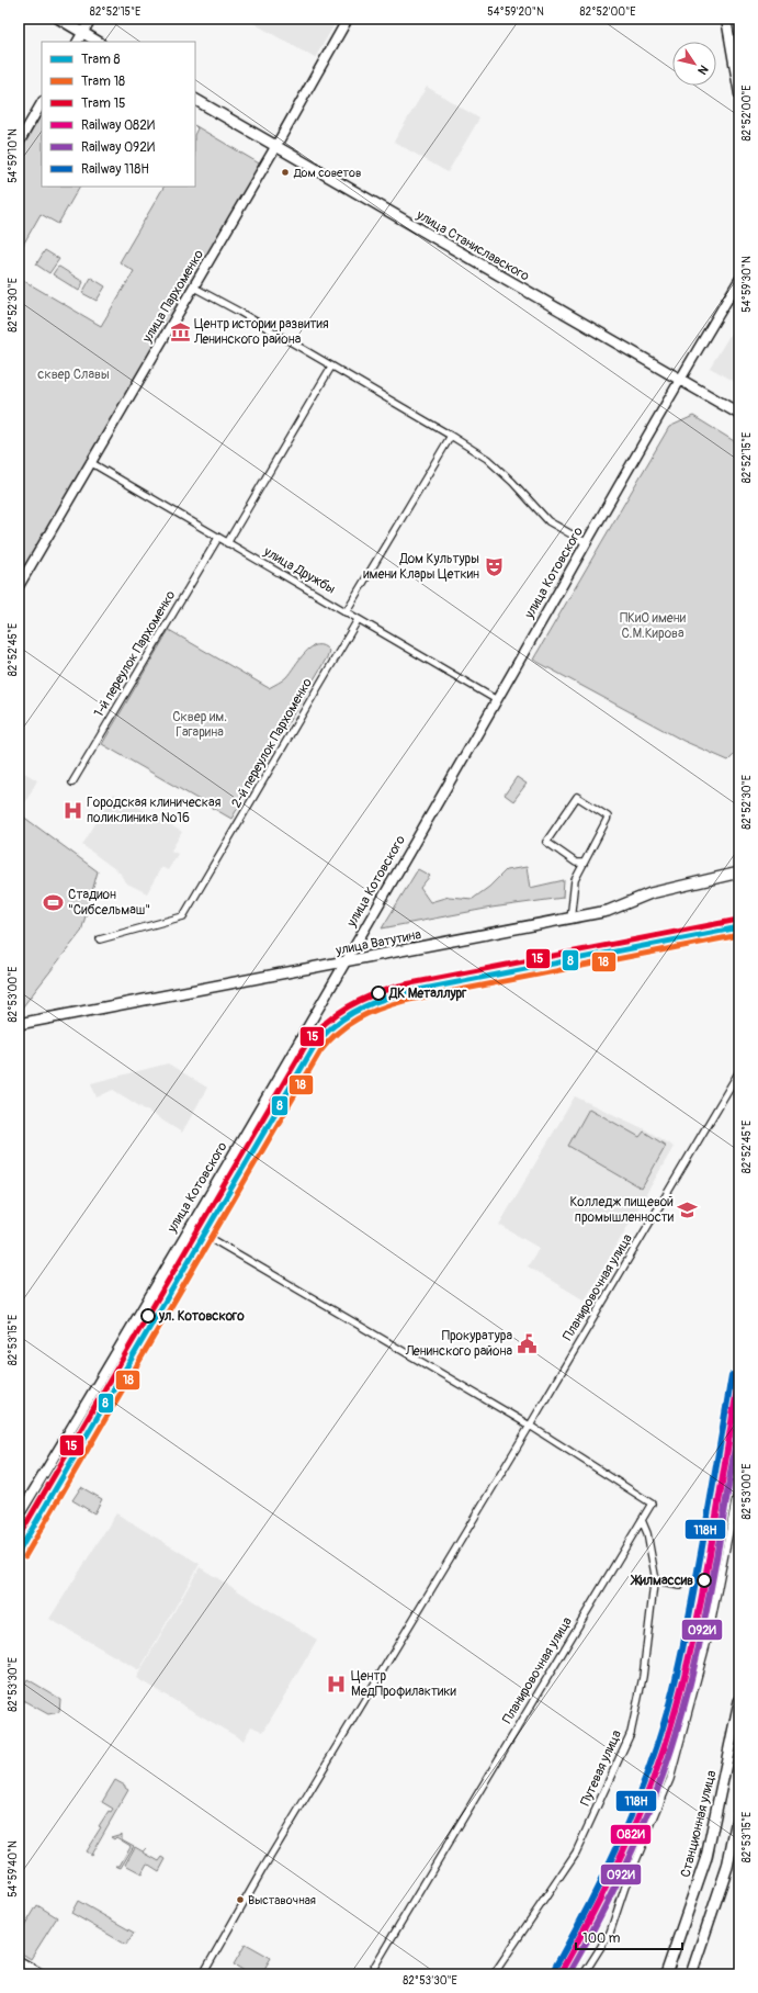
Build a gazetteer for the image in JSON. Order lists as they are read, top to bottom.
{
  "streets": {
    "main road": [
      "улица Станиславского",
      "улица Пархоменко",
      "улица Котовского",
      "улица Ватутина",
      "Станционная улица"
    ],
    "street": [
      "улица Дружбы",
      "1-й переулок Пархоменко",
      "2-й переулок Пархоменко",
      "Планировочная улица",
      "Путевая улица"
    ]
  },
  "crossings": [
    ["улица Станиславского", "улица Пархоменко"],
    ["улица Станиславского", "улица Котовского"],
    ["улица Пархоменко", "улица Дружбы"],
    ["улица Дружбы", "улица Котовского"],
    ["улица Дружбы", "1-й переулок Пархоменко"],
    ["улица Дружбы", "2-й переулок Пархоменко"],
    ["улица Котовского", "улица Ватутина"],
    ["улица Котовского", "Планировочная улица"],
    ["Планировочная улица", "Путевая улица"]
  ],
  "parks": ["сквер Славы", "ПКиО имени С.М.Кирова", "Сквер им. Гагарина"],
  "places": {
    "other": [
      "Дом советов",
      "ДК Металлург",
      "ул. Котовского",
      "Жилмассив",
      "Выставочная"
    ],
    "museum": ["Центр истории развития Ленинского района"],
    "theatre": ["Дом Культуры имени Клары Цеткин"],
    "hospital": ["Городская клиническая поликлиника №16", "Центр МедПрофилактики"],
    "sports": ["Стадион \"Сибсельмаш\""],
    "school or university": ["Колледж пищевой промышленности"],
    "public building": ["Прокуратура Ленинского района"]
  },
  "lines": [
    "tram line 15",
    "tram line 8",
    "tram line 18",
    "rail line 118Н",
    "rail line 082И",
    "rail line 092И"
  ],
  "legend": [
    "Tram 8",
    "Tram 18",
    "Tram 15",
    "Railway 082И",
    "Railway 092И",
    "Railway 118Н"
  ],
  "scale_bar": "100 m",
  "north": "bottom right",
  "coordinates": [
    "82°52'15\"E",
    "54°59'20\"N",
    "82°52'00\"E",
    "54°59'10\"N",
    "54°59'30\"N",
    "82°52'30\"E",
    "82°52'45\"E",
    "82°53'00\"E",
    "82°53'15\"E",
    "82°53'30\"E",
    "54°59'40\"N"
  ]
}
